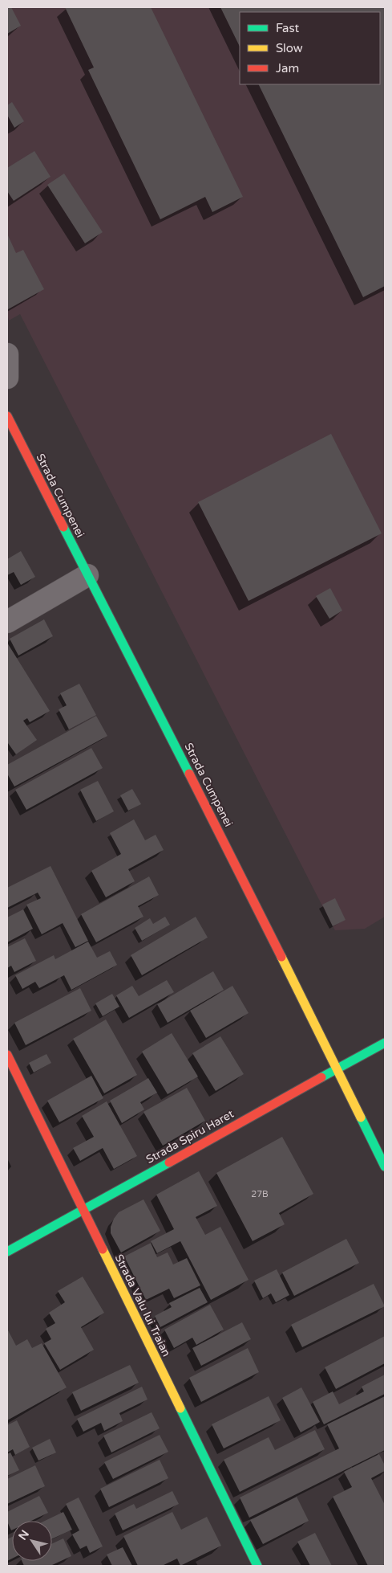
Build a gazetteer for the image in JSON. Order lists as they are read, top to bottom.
{
  "streets": {
    "street": ["Strada Cumpenei", "Strada Spiru Haret", "Strada Valu lui Traian"]
  },
  "crossings": [
    ["Strada Cumpenei", "Strada Spiru Haret"],
    ["Strada Spiru Haret", "Strada Valu lui Traian"]
  ],
  "house_numbers": ["27B"],
  "legend": ["Fast", "Slow", "Jam"],
  "north": "top left"
}
